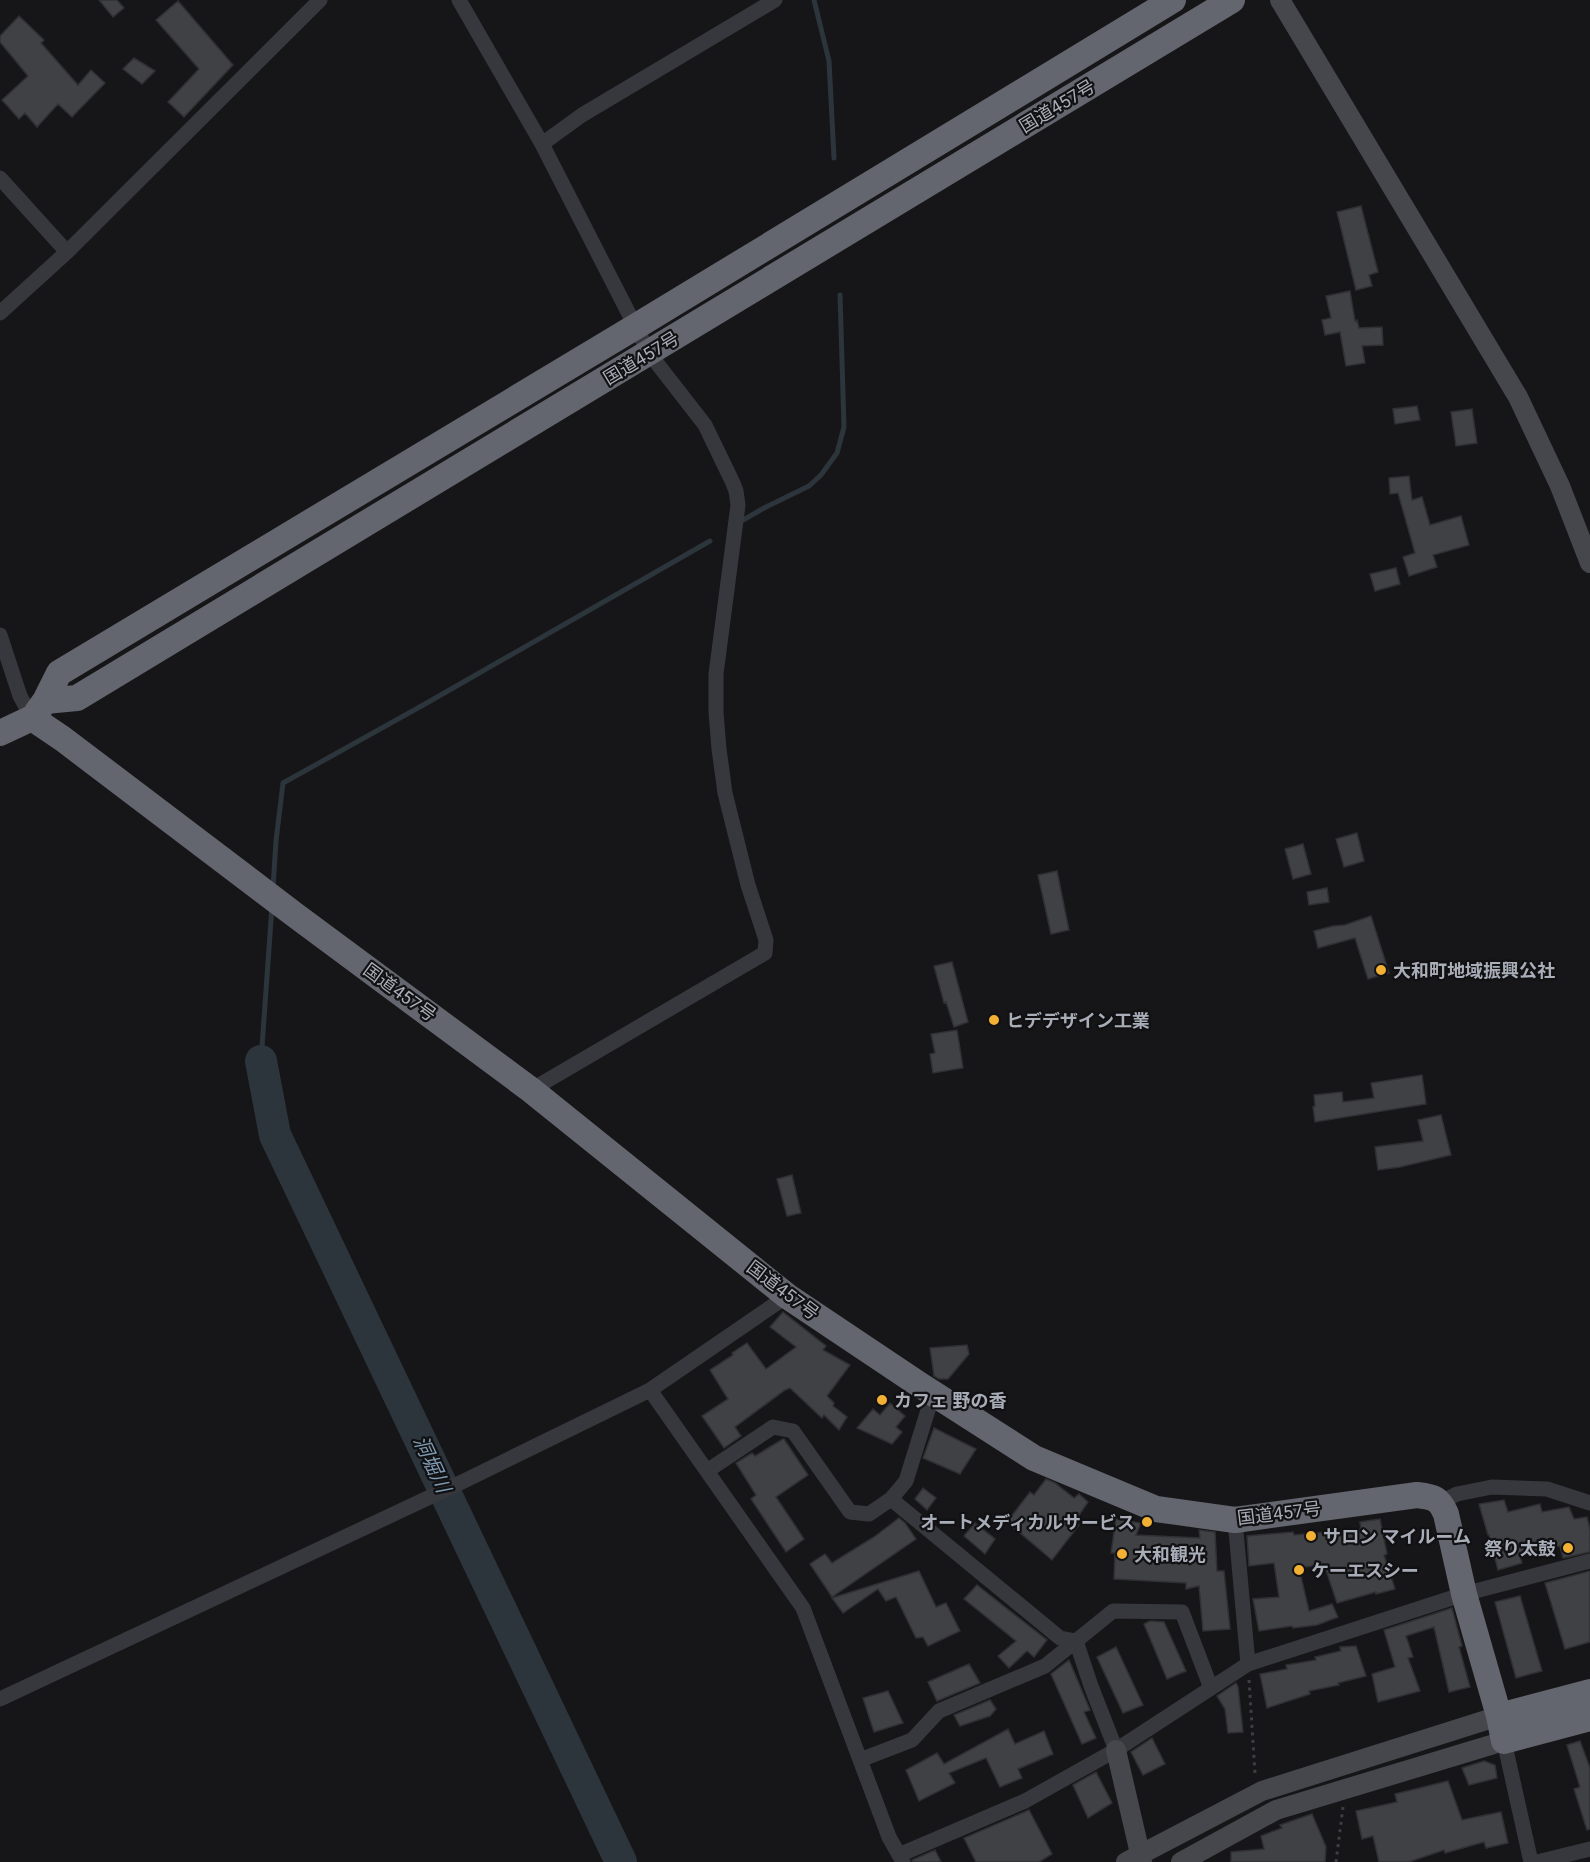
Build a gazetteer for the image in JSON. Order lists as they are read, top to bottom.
{
  "streets": {
    "highway": ["国道457号"]
  },
  "water": ["洞堀川"],
  "places": [
    "大和町地域振興公社",
    "ヒデデザイン工業",
    "カフェ 野の香",
    "オートメディカルサービス",
    "サロン マイルーム",
    "祭り太鼓",
    "大和観光",
    "ケーエスシー"
  ]
}
